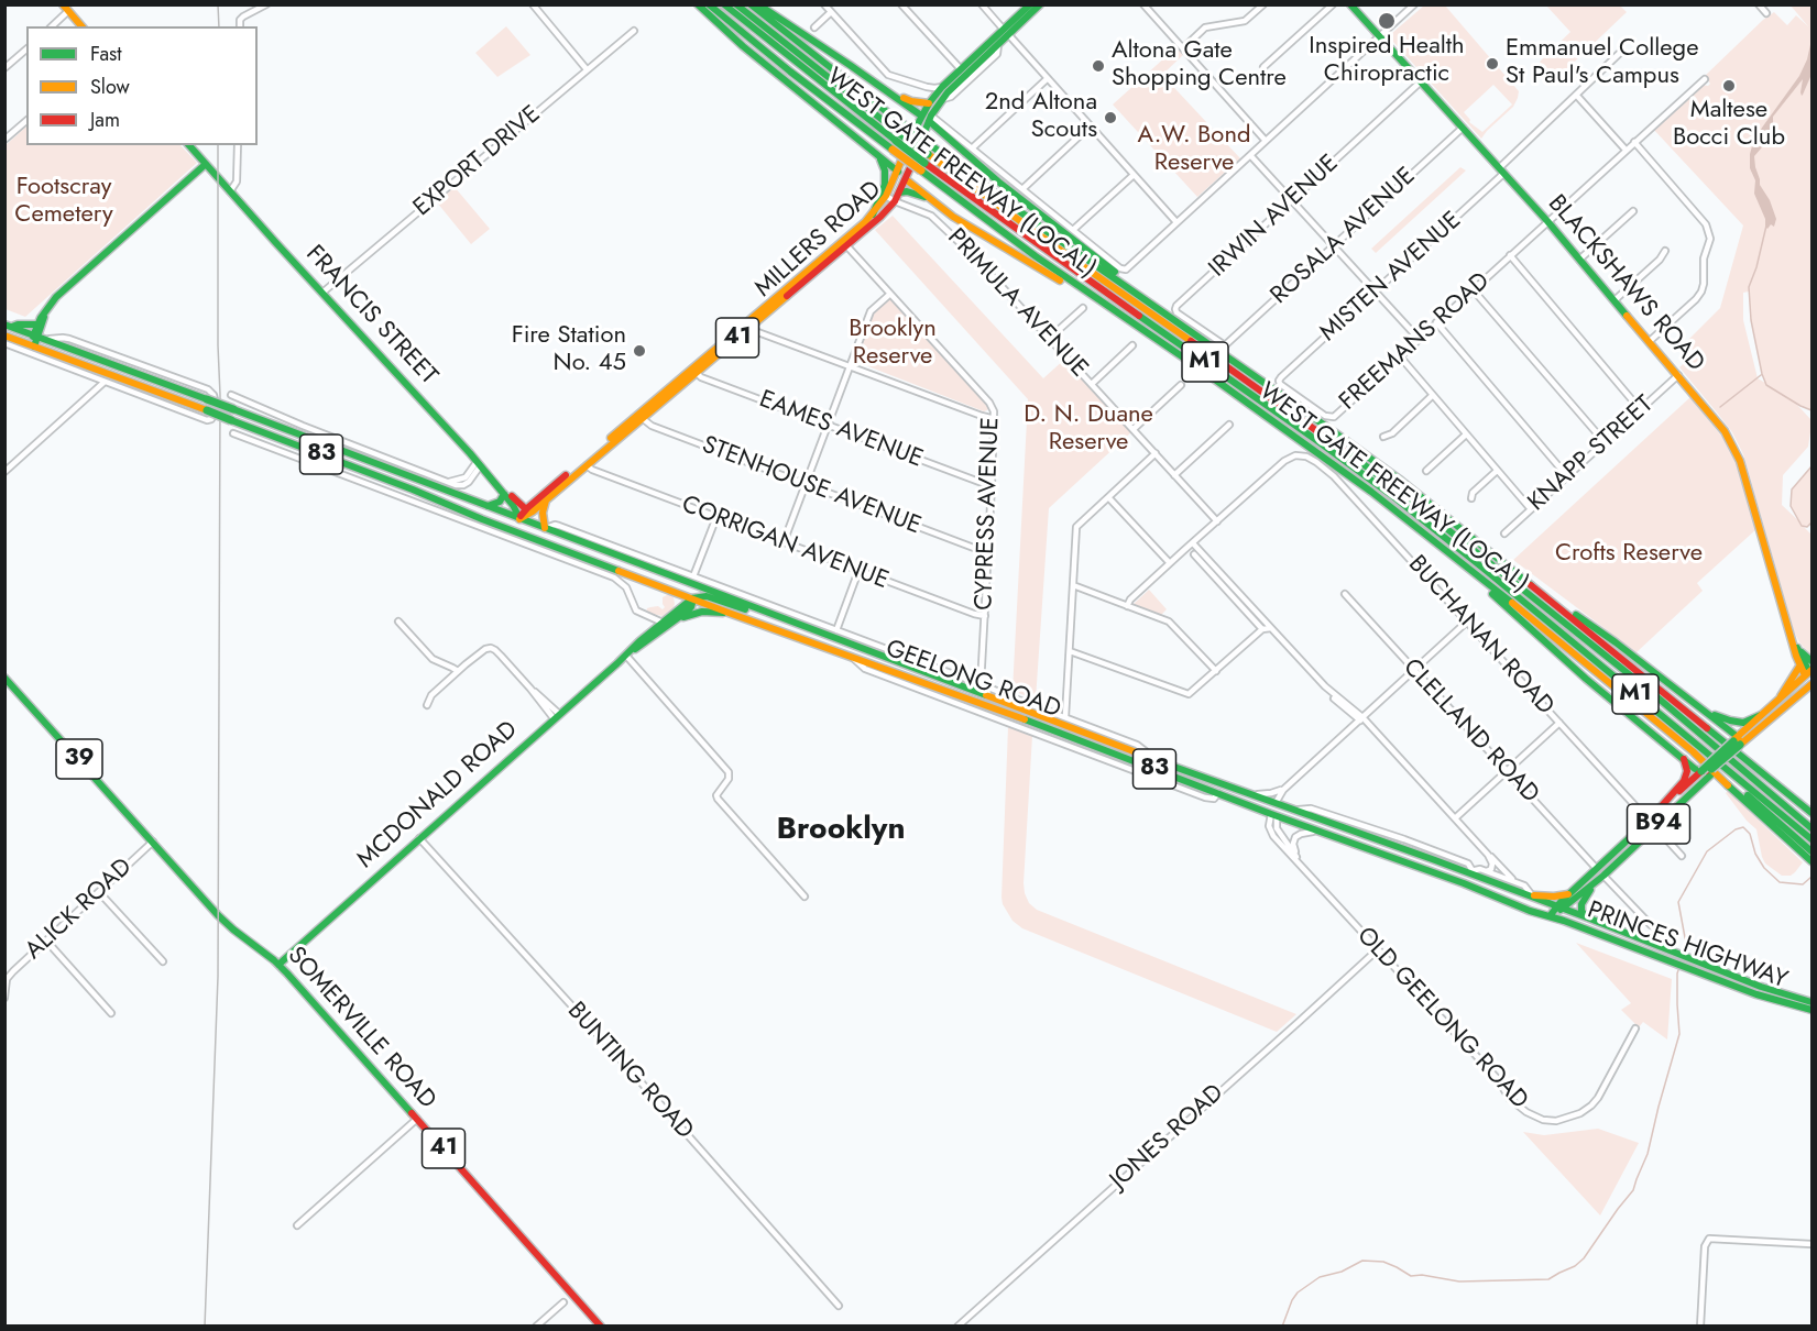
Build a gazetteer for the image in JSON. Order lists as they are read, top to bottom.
{
  "streets": {
    "main road": [
      "WEST GATE FREEWAY (LOCAL)",
      "MILLERS ROAD",
      "BLACKSHAWS ROAD",
      "FRANCIS STREET",
      "41",
      "M1",
      "83",
      "GEELONG ROAD",
      "39",
      "MCDONALD ROAD",
      "B94",
      "PRINCES HIGHWAY",
      "SOMERVILLE ROAD"
    ],
    "street": [
      "EXPORT DRIVE",
      "IRWIN AVENUE",
      "ROSALA AVENUE",
      "MISTEN AVENUE",
      "PRIMULA AVENUE",
      "FREEMANS ROAD",
      "EAMES AVENUE",
      "KNAPP STREET",
      "STENHOUSE AVENUE",
      "CYPRESS AVENUE",
      "CORRIGAN AVENUE",
      "BUCHANAN ROAD",
      "CLELLAND ROAD",
      "ALICK ROAD",
      "OLD GEELONG ROAD",
      "BUNTING ROAD",
      "JONES ROAD"
    ]
  },
  "crossings": [
    ["EXPORT DRIVE", "FRANCIS STREET"],
    ["IRWIN AVENUE", "ROSALA AVENUE"],
    ["IRWIN AVENUE", "BLACKSHAWS ROAD"],
    ["ROSALA AVENUE", "BLACKSHAWS ROAD"],
    ["MILLERS ROAD", "PRIMULA AVENUE"],
    ["MILLERS ROAD", "EAMES AVENUE"],
    ["MILLERS ROAD", "STENHOUSE AVENUE"],
    ["MILLERS ROAD", "CYPRESS AVENUE"],
    ["MILLERS ROAD", "CORRIGAN AVENUE"],
    ["MILLERS ROAD", "GEELONG ROAD"],
    ["MISTEN AVENUE", "BLACKSHAWS ROAD"],
    ["MISTEN AVENUE", "FREEMANS ROAD"],
    ["BLACKSHAWS ROAD", "FREEMANS ROAD"],
    ["BLACKSHAWS ROAD", "KNAPP STREET"],
    ["BLACKSHAWS ROAD", "B94"],
    ["PRIMULA AVENUE", "BUCHANAN ROAD"],
    ["EAMES AVENUE", "CYPRESS AVENUE"],
    ["STENHOUSE AVENUE", "CYPRESS AVENUE"],
    ["CYPRESS AVENUE", "CORRIGAN AVENUE"],
    ["BUCHANAN ROAD", "B94"],
    ["GEELONG ROAD", "MCDONALD ROAD"],
    ["GEELONG ROAD", "B94"],
    ["GEELONG ROAD", "PRINCES HIGHWAY"],
    ["GEELONG ROAD", "OLD GEELONG ROAD"],
    ["CLELLAND ROAD", "B94"],
    ["MCDONALD ROAD", "SOMERVILLE ROAD"],
    ["MCDONALD ROAD", "BUNTING ROAD"],
    ["B94", "PRINCES HIGHWAY"],
    ["ALICK ROAD", "SOMERVILLE ROAD"],
    ["OLD GEELONG ROAD", "JONES ROAD"]
  ],
  "districts": ["Brooklyn"],
  "parks": [
    "A.W. Bond Reserve",
    "Footscray Cemetery",
    "Brooklyn Reserve",
    "D. N. Duane Reserve",
    "Crofts Reserve"
  ],
  "places": [
    "Inspired Health Chiropractic",
    "Emmanuel College St Paul's Campus",
    "Altona Gate Shopping Centre",
    "Maltese Bocci Club",
    "2nd Altona Scouts",
    "Fire Station No. 45"
  ],
  "legend": ["Fast", "Slow", "Jam"]
}
